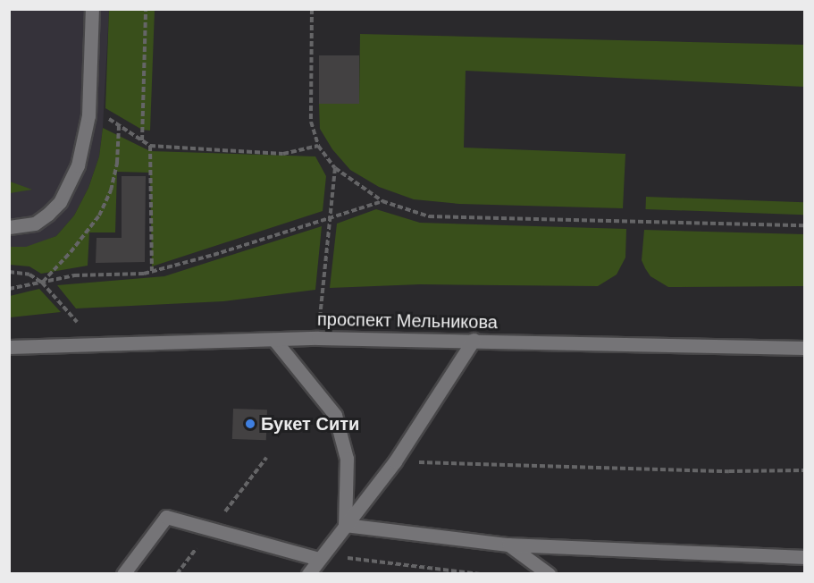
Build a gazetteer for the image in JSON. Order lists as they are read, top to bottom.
{
  "streets": {
    "street": ["проспект Мельникова"]
  },
  "places": ["Букет Сити"]
}
